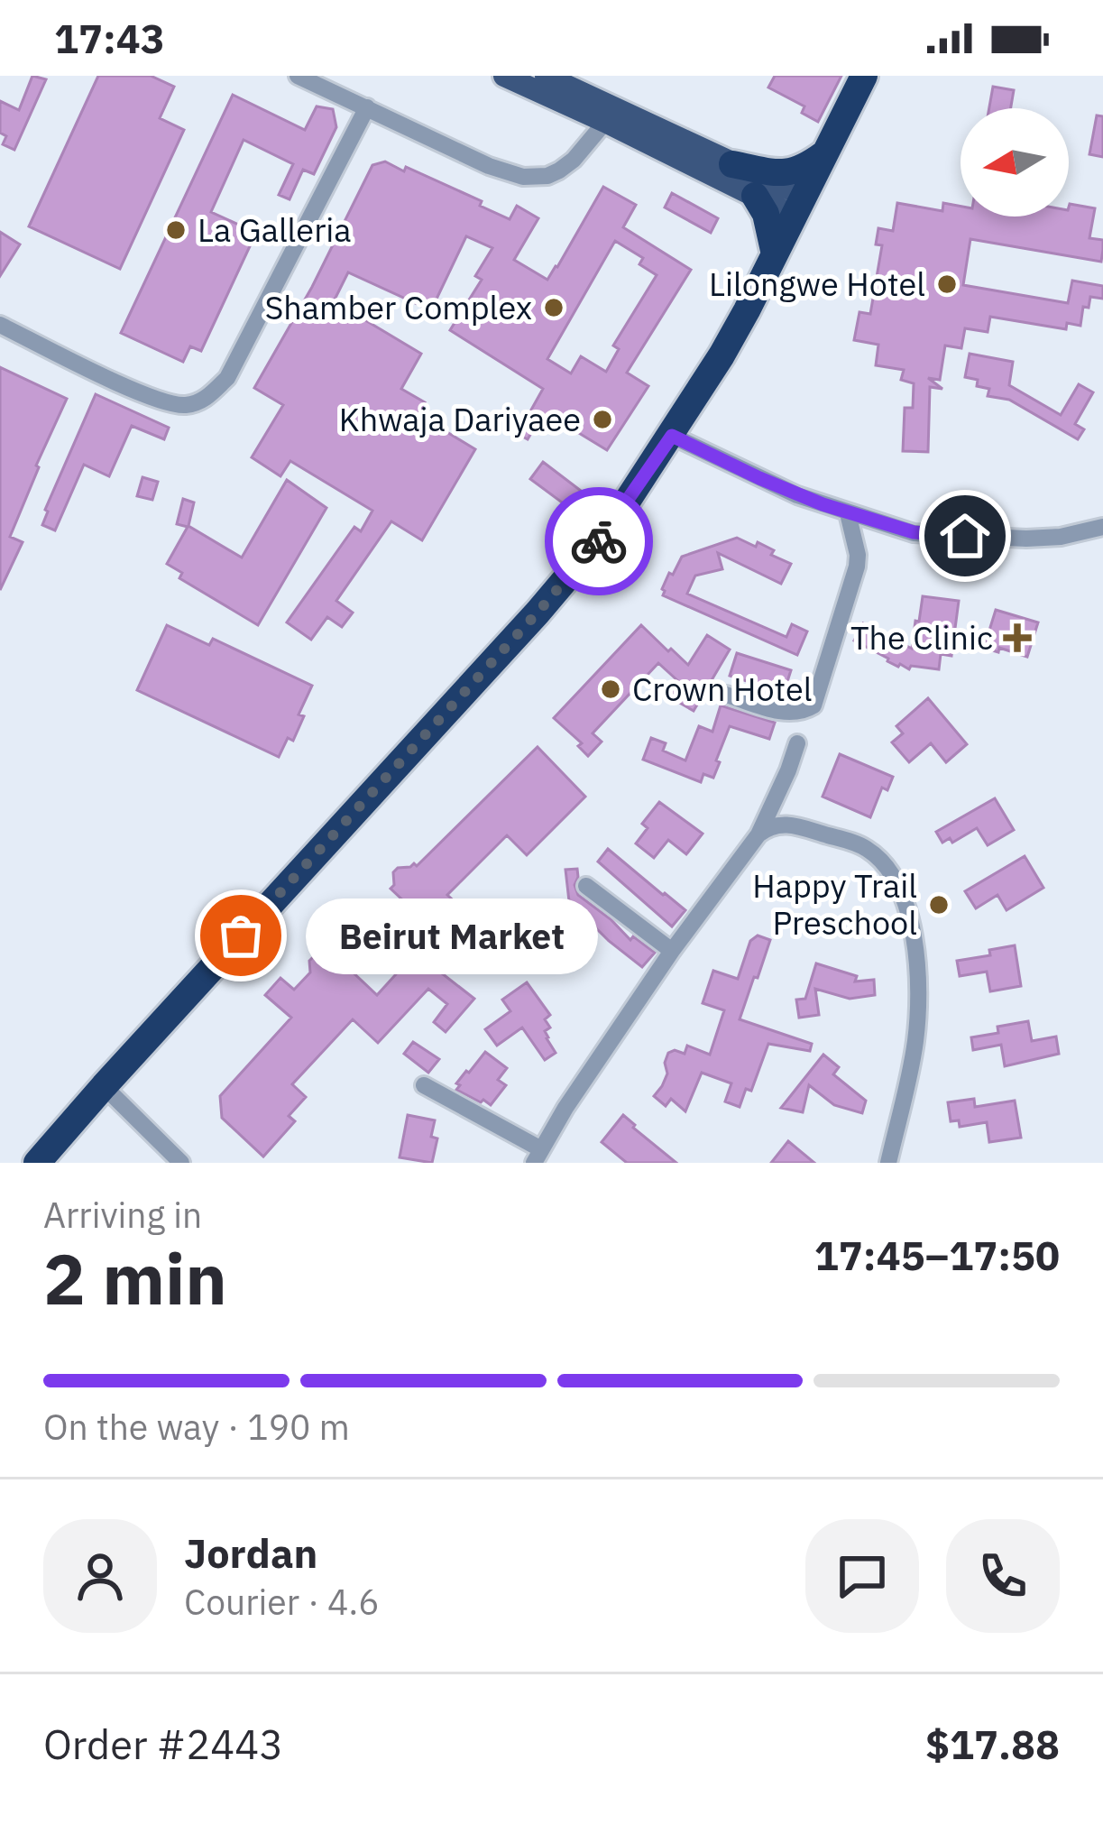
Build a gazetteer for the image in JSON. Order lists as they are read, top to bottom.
{
  "places": {
    "other": [
      "La Galleria",
      "Lilongwe Hotel",
      "Shamber Complex",
      "Khwaja Dariyaee",
      "Crown Hotel",
      "Happy Trail Preschool",
      "Beirut Market"
    ],
    "health": ["The Clinic"]
  },
  "north": "left",
  "page": {
    "status": "17:43",
    "bubble": "Beirut Market",
    "heading": ["2 min", "Arriving in", "17:45–17:50"],
    "panel": [
      "Jordan",
      "Courier · 4.6",
      "Order #2443",
      "$17.88"
    ],
    "bar": "On the way · 190 m"
  }
}
